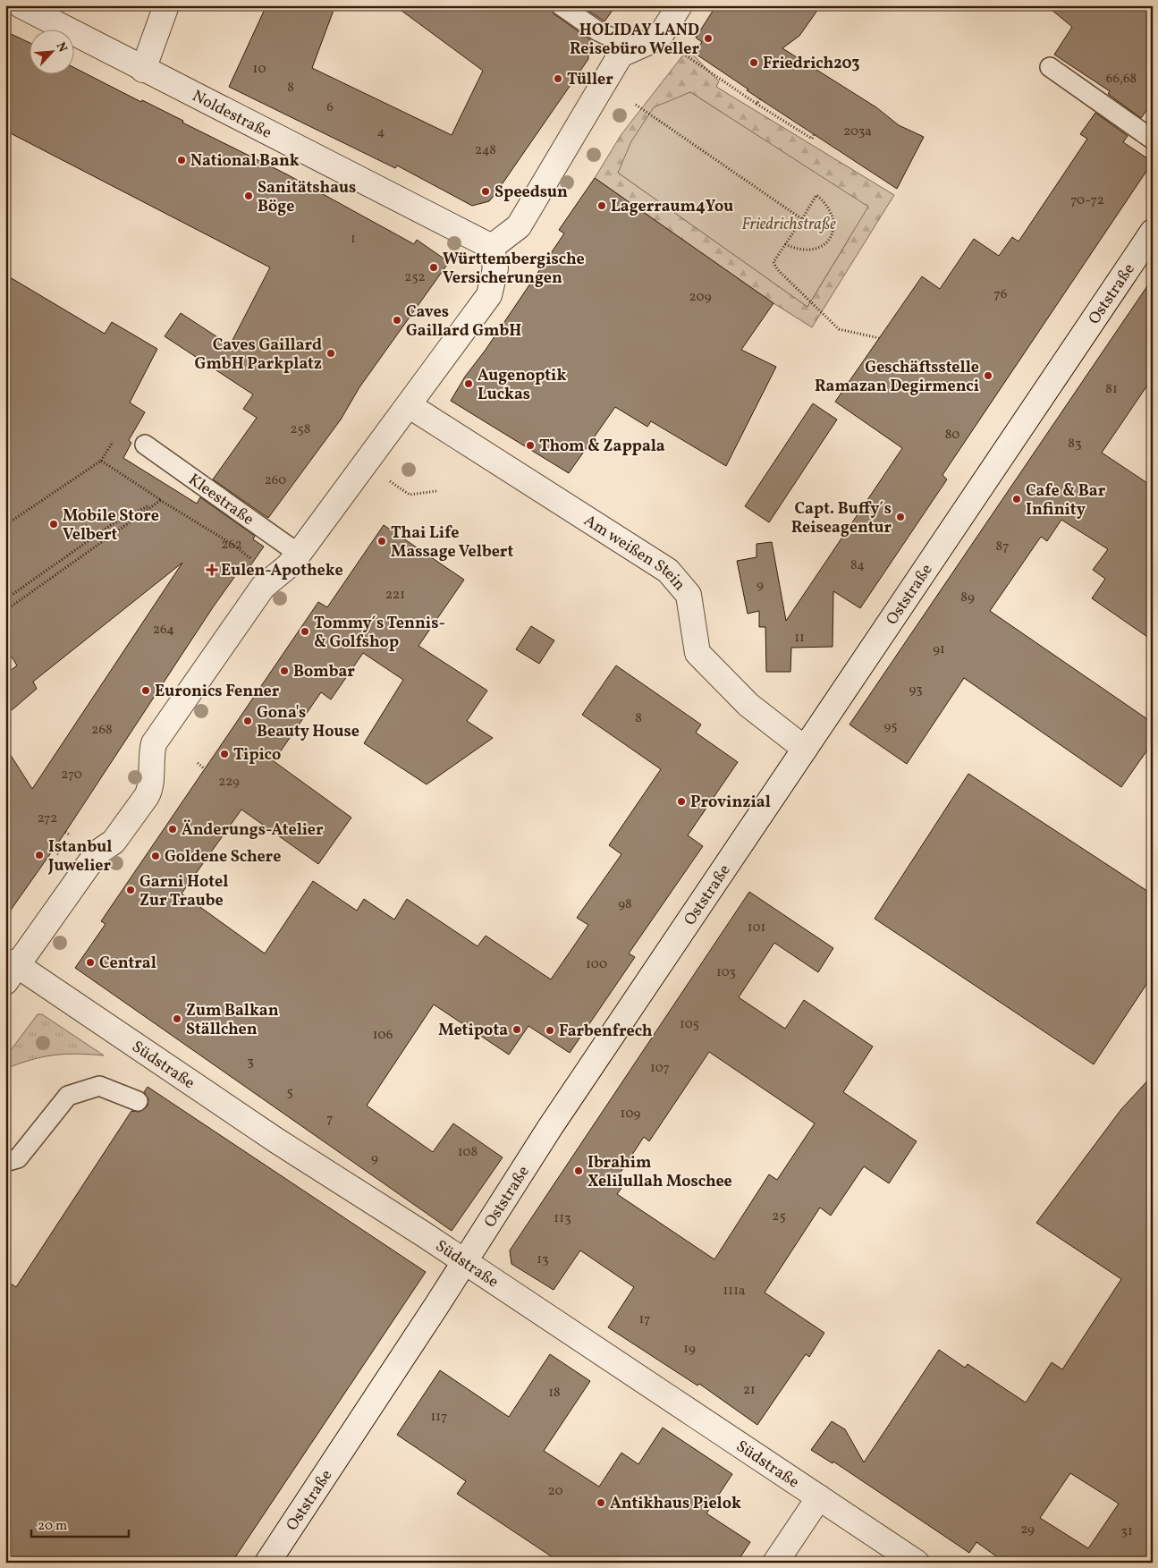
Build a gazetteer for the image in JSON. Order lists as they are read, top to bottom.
{
  "streets": {
    "street": [
      "Noldestraße",
      "Oststraße",
      "Am weißen Stein",
      "Südstraße"
    ],
    "lane": ["Kleestraße"]
  },
  "crossings": [
    ["Oststraße", "Am weißen Stein"],
    ["Oststraße", "Südstraße"]
  ],
  "parks": ["Friedrichstraße"],
  "places": {
    "other": [
      "HOLIDAY LAND Reisebüro Weller",
      "Friedrich203",
      "Tüller",
      "National Bank",
      "Speedsun",
      "Sanitätshaus Böge",
      "Lagerraum4You",
      "Württembergische Versicherungen",
      "Caves Gaillard GmbH",
      "Caves Gaillard GmbH Parkplatz",
      "Geschäftsstelle Ramazan Degirmenci",
      "Augenoptik Luckas",
      "Thom & Zappala",
      "Cafe & Bar Infinity",
      "Capt. Buffy´s Reiseagentur",
      "Mobile Store Velbert",
      "Thai Life Massage Velbert",
      "Tommy´s Tennis- & Golfshop",
      "Bombar",
      "Euronics Fenner",
      "Gona's Beauty House",
      "Tipico",
      "Provinzial",
      "Änderungs-Atelier",
      "Istanbul Juwelier",
      "Goldene Schere",
      "Garni Hotel Zur Traube",
      "Central",
      "Zum Balkan Ställchen",
      "Metipota",
      "Farbenfrech",
      "Ibrahim Xelilullah Moschee",
      "Antikhaus Pielok"
    ],
    "health": ["Eulen-Apotheke"]
  },
  "house_numbers": [
    "10",
    "66,68",
    "8",
    "6",
    "203a",
    "4",
    "248",
    "70-72",
    "1",
    "252",
    "76",
    "209",
    "81",
    "258",
    "80",
    "83",
    "260",
    "262",
    "87",
    "84",
    "9",
    "221",
    "89",
    "264",
    "11",
    "91",
    "93",
    "8",
    "95",
    "268",
    "270",
    "229",
    "272",
    "98",
    "101",
    "100",
    "103",
    "105",
    "106",
    "3",
    "107",
    "5",
    "109",
    "7",
    "108",
    "9",
    "25",
    "113",
    "13",
    "111a",
    "17",
    "19",
    "21",
    "18",
    "117",
    "20",
    "29",
    "31"
  ],
  "scale_bar": "20 m",
  "north": "top right"
}
